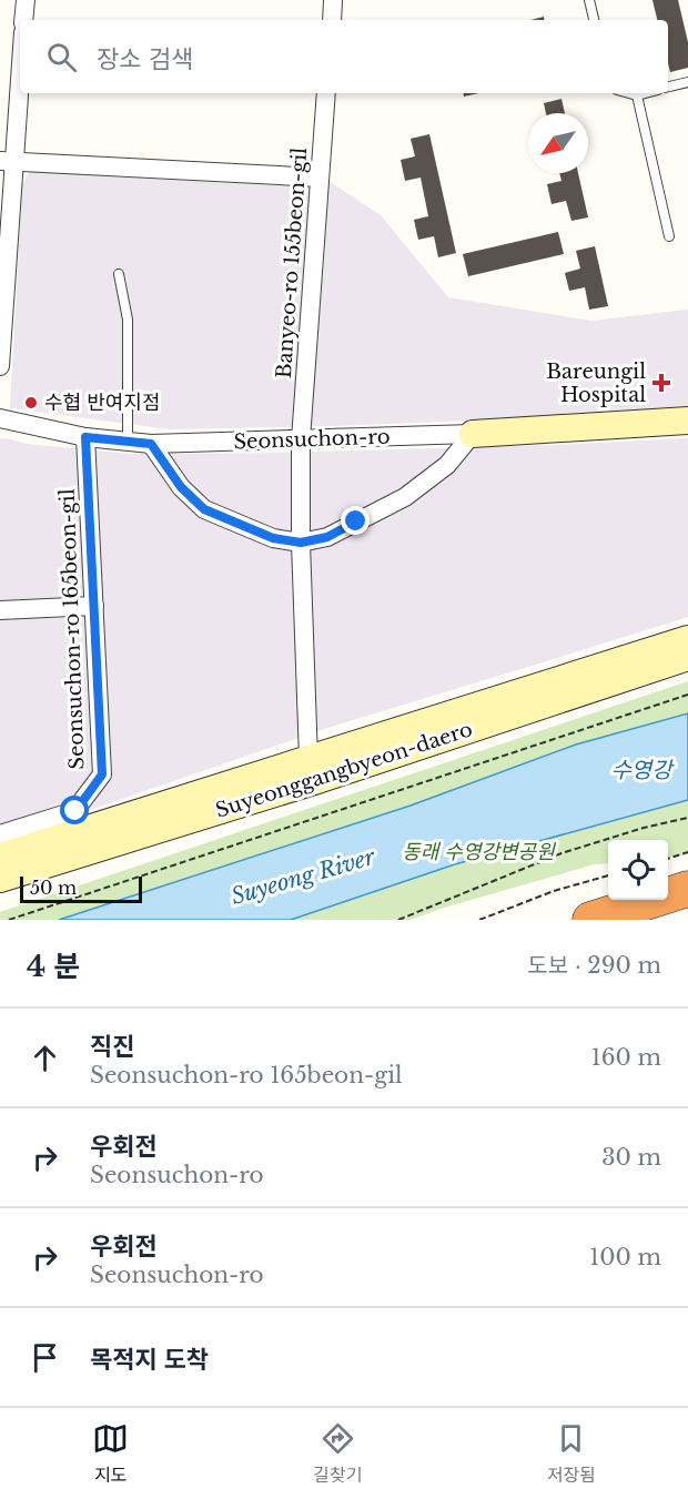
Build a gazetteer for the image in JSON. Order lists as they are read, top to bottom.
{
  "streets": {
    "main road": ["Seonsuchon-ro", "Suyeonggangbyeon-daero"],
    "street": ["Banyeo-ro 155beon-gil", "Seonsuchon-ro 165beon-gil"]
  },
  "crossings": [
    ["Banyeo-ro 155beon-gil", "Seonsuchon-ro"],
    ["Banyeo-ro 155beon-gil", "Suyeonggangbyeon-daero"],
    ["Seonsuchon-ro", "Seonsuchon-ro 165beon-gil"]
  ],
  "water": ["수영강", "Suyeong River"],
  "parks": ["동래 수영강변공원"],
  "places": {
    "health": ["Bareungil Hospital"],
    "other": ["수협 반여지점"]
  },
  "scale_bar": "50 m",
  "north": "bottom left",
  "page": {
    "search": "장소 검색",
    "scale": "50 m",
    "heading": ["4 분", "도보 · 290 m"],
    "list": [
      ["직진", "Seonsuchon-ro 165beon-gil", "160 m"],
      ["우회전", "Seonsuchon-ro", "30 m"],
      ["우회전", "Seonsuchon-ro", "100 m"],
      "목적지 도착"
    ],
    "nav": ["지도", "길찾기", "저장됨"]
  }
}
